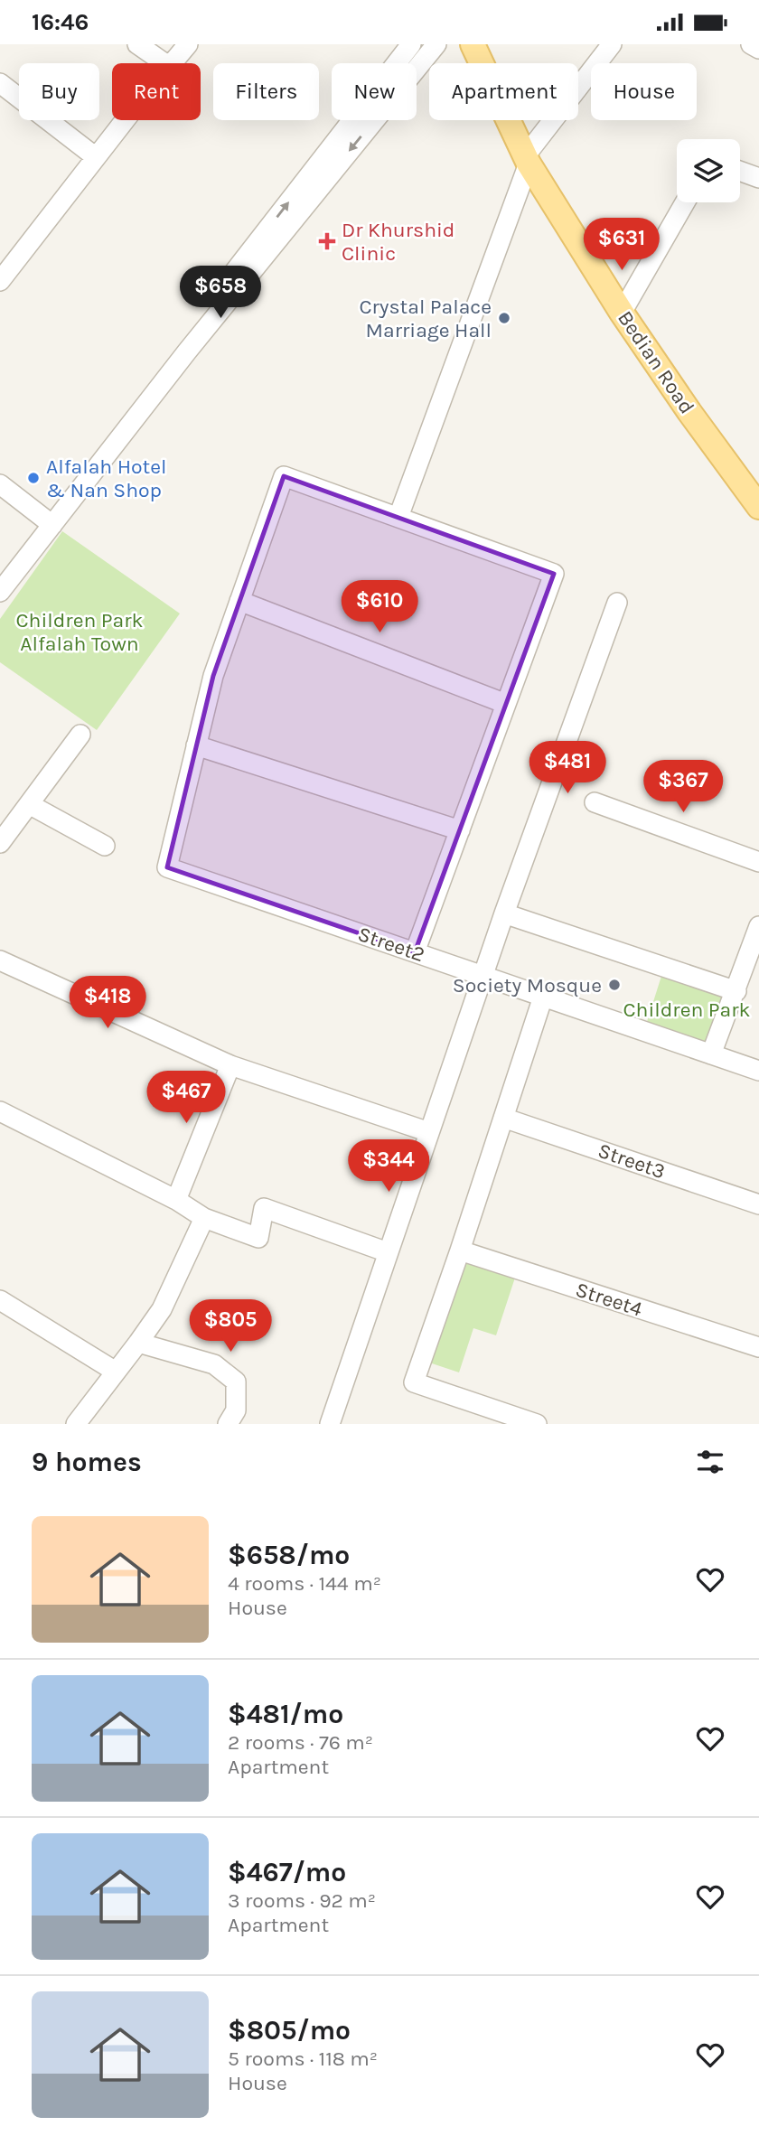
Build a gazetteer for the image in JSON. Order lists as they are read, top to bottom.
{
  "streets": {
    "main road": ["Bedian Road"],
    "street": ["Street2", "Street3", "Street4"]
  },
  "parks": ["Children Park Alfalah Town", "Children Park"],
  "places": {
    "health": ["Dr Khurshid Clinic"],
    "other": ["Crystal Palace Marriage Hall", "Alfalah Hotel & Nan Shop", "Society Mosque"]
  },
  "page": {
    "status": "16:46",
    "chip": [
      "Buy",
      "Rent",
      "Filters",
      "New",
      "Apartment",
      "House"
    ],
    "price": [
      "$631",
      "$658",
      "$610",
      "$481",
      "$367",
      "$418",
      "$467",
      "$344",
      "$805"
    ],
    "heading": "9 homes",
    "list": [
      {
        "name": "$658/mo",
        "note": "4 rooms · 144 m² · House"
      },
      {
        "name": "$481/mo",
        "note": "2 rooms · 76 m² · Apartment"
      },
      {
        "name": "$467/mo",
        "note": "3 rooms · 92 m² · Apartment"
      },
      {
        "name": "$805/mo",
        "note": "5 rooms · 118 m² · House"
      }
    ]
  }
}
